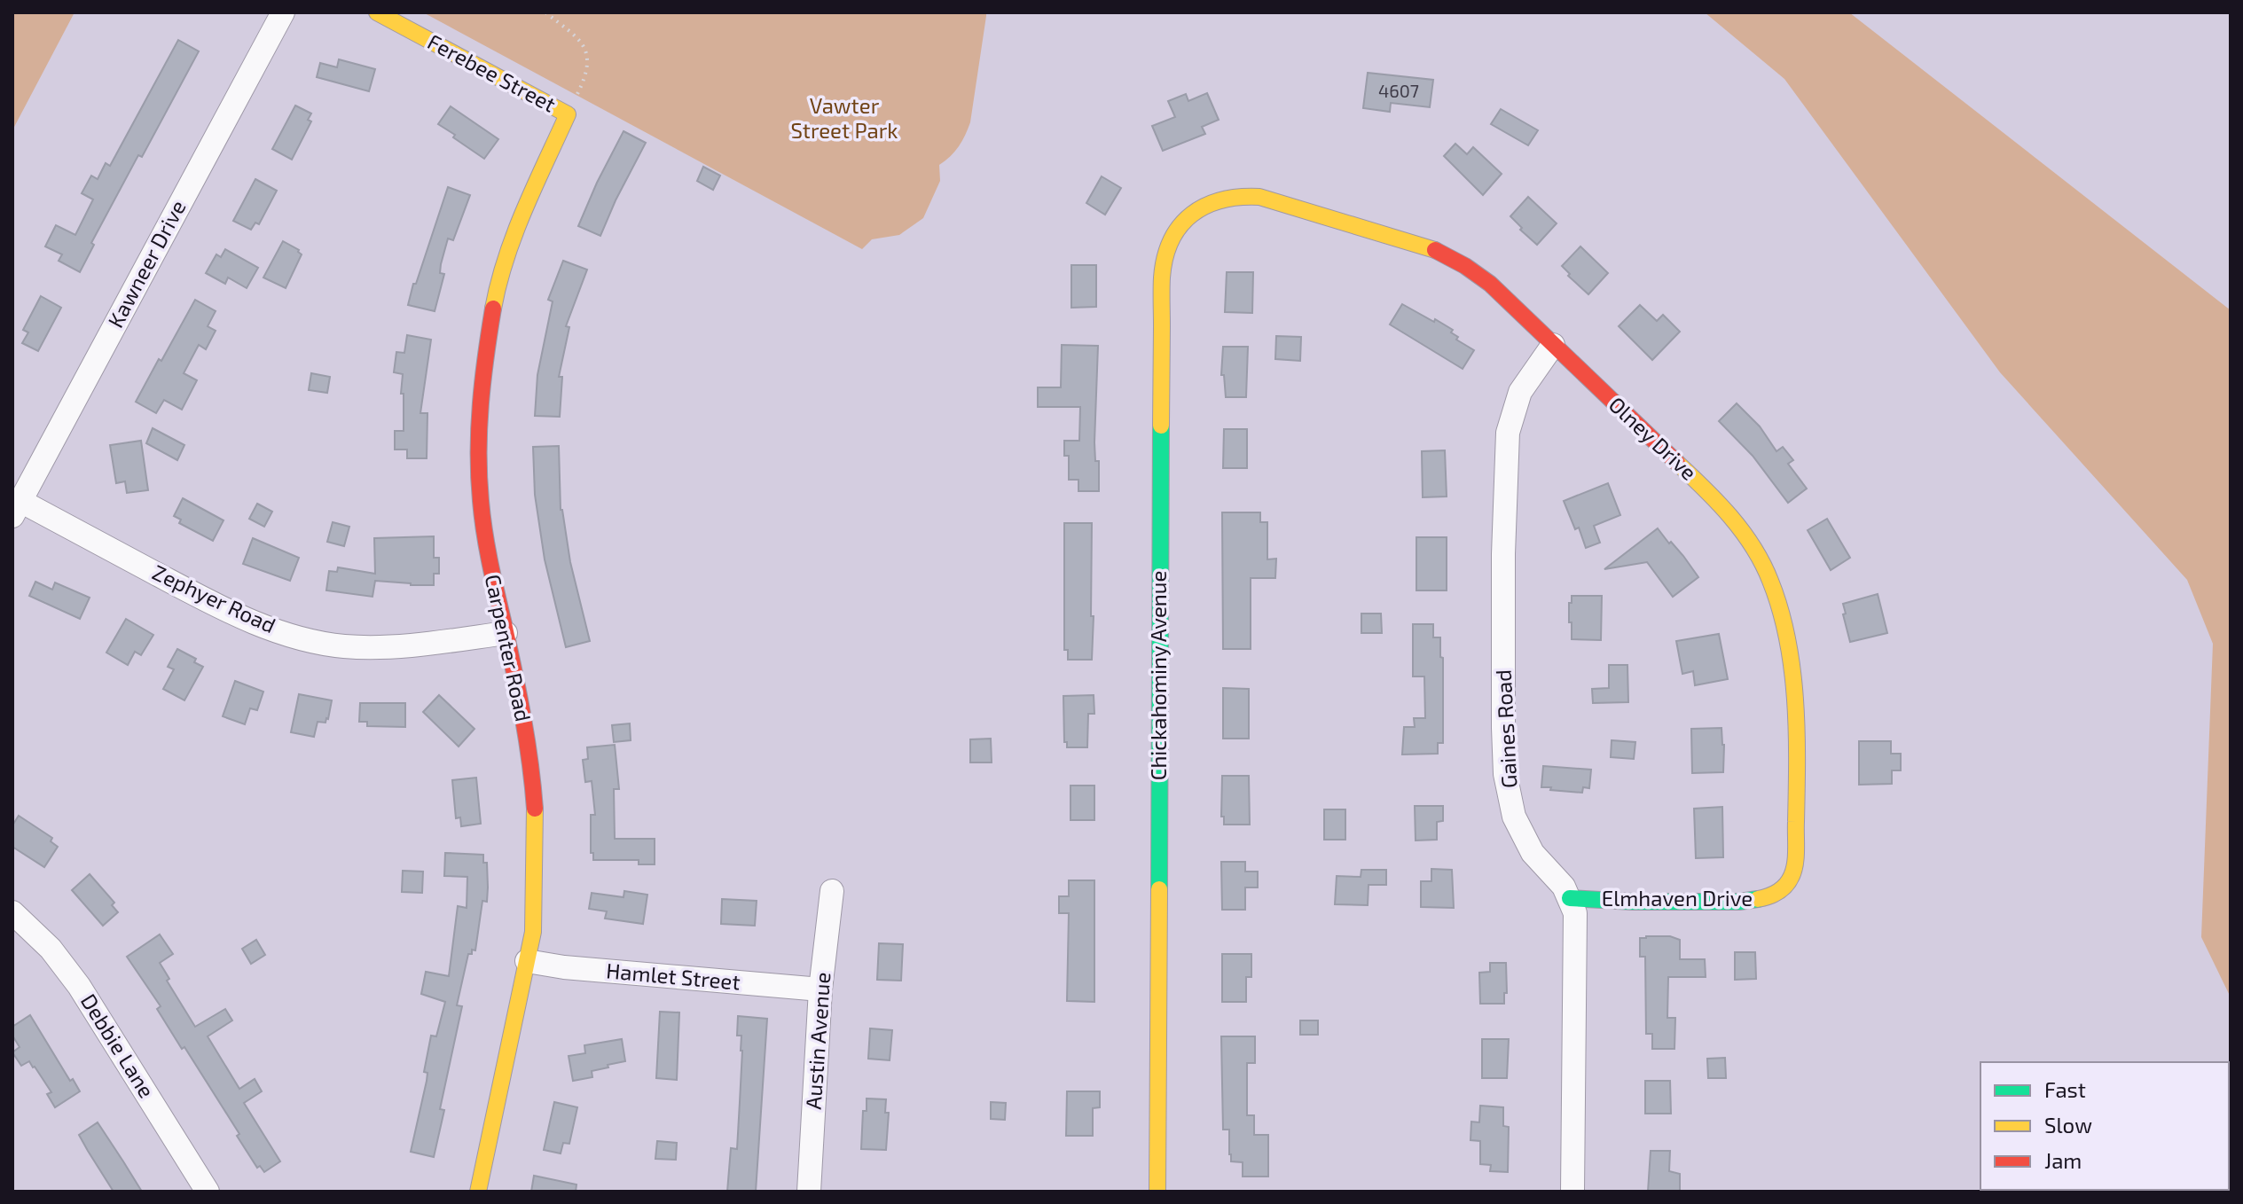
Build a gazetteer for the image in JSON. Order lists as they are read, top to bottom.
{
  "streets": {
    "street": [
      "Ferebee Street",
      "Kawneer Drive",
      "Olney Drive",
      "Zephyer Road",
      "Carpenter Road",
      "Chickahominy Avenue",
      "Gaines Road",
      "Elmhaven Drive",
      "Hamlet Street",
      "Austin Avenue",
      "Debbie Lane"
    ]
  },
  "crossings": [
    ["Ferebee Street", "Carpenter Road"],
    ["Kawneer Drive", "Zephyer Road"],
    ["Olney Drive", "Chickahominy Avenue"],
    ["Olney Drive", "Gaines Road"],
    ["Olney Drive", "Elmhaven Drive"],
    ["Zephyer Road", "Carpenter Road"],
    ["Carpenter Road", "Hamlet Street"],
    ["Gaines Road", "Elmhaven Drive"],
    ["Hamlet Street", "Austin Avenue"]
  ],
  "parks": ["Vawter Street Park"],
  "house_numbers": ["4607"],
  "legend": ["Fast", "Slow", "Jam"]
}
